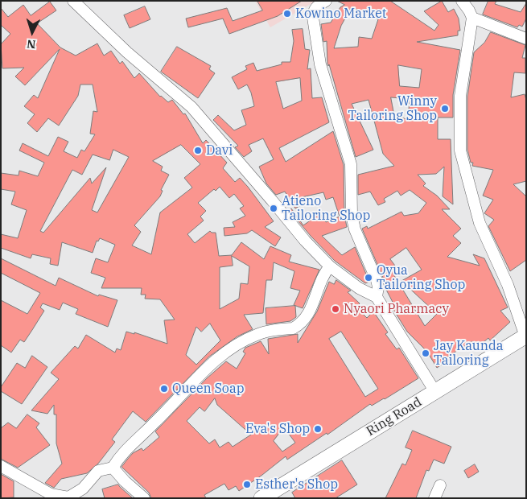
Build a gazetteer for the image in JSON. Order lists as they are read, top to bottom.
{
  "streets": {
    "main road": ["Ring Road"]
  },
  "places": [
    "Kowino Market",
    "Winny Tailoring Shop",
    "Davi",
    "Atieno Tailoring Shop",
    "Oyua Tailoring Shop",
    "Nyaori Pharmacy",
    "Jay Kaunda Tailoring",
    "Queen Soap",
    "Eva's Shop",
    "Esther's Shop"
  ],
  "north": "bottom"
}
